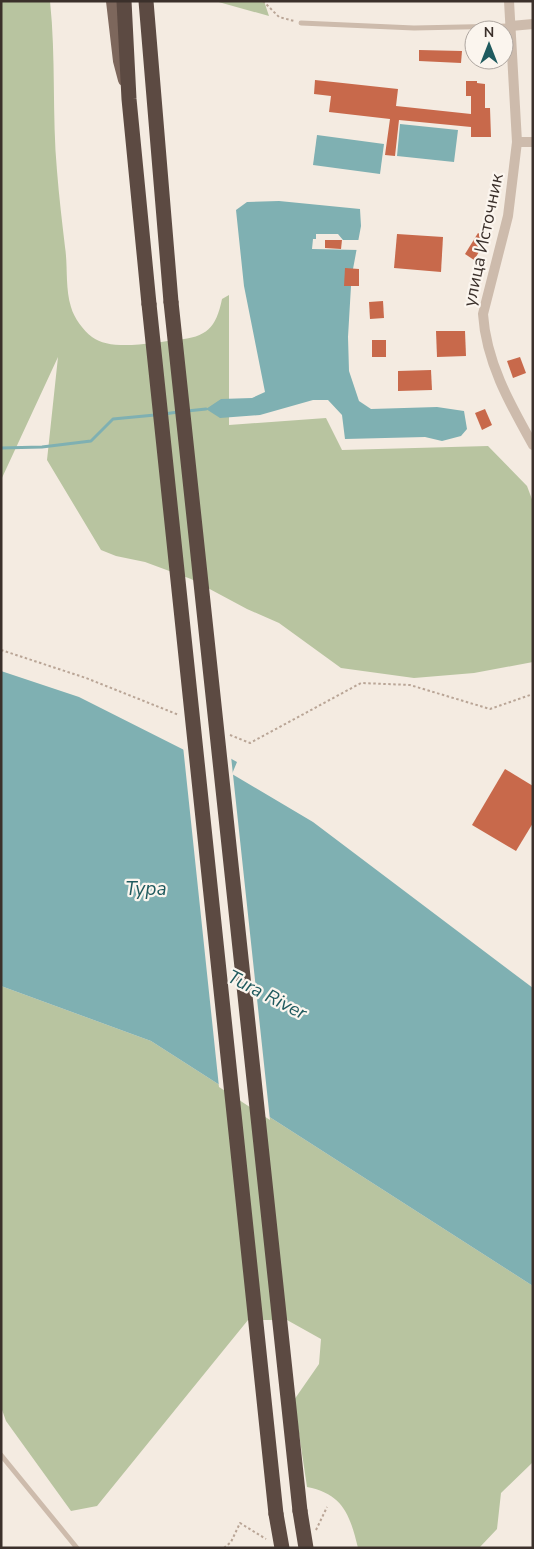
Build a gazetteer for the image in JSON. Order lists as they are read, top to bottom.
{
  "streets": {
    "street": ["улица Источник"]
  },
  "water": ["Тура", "Tura River"],
  "north": "top"
}
